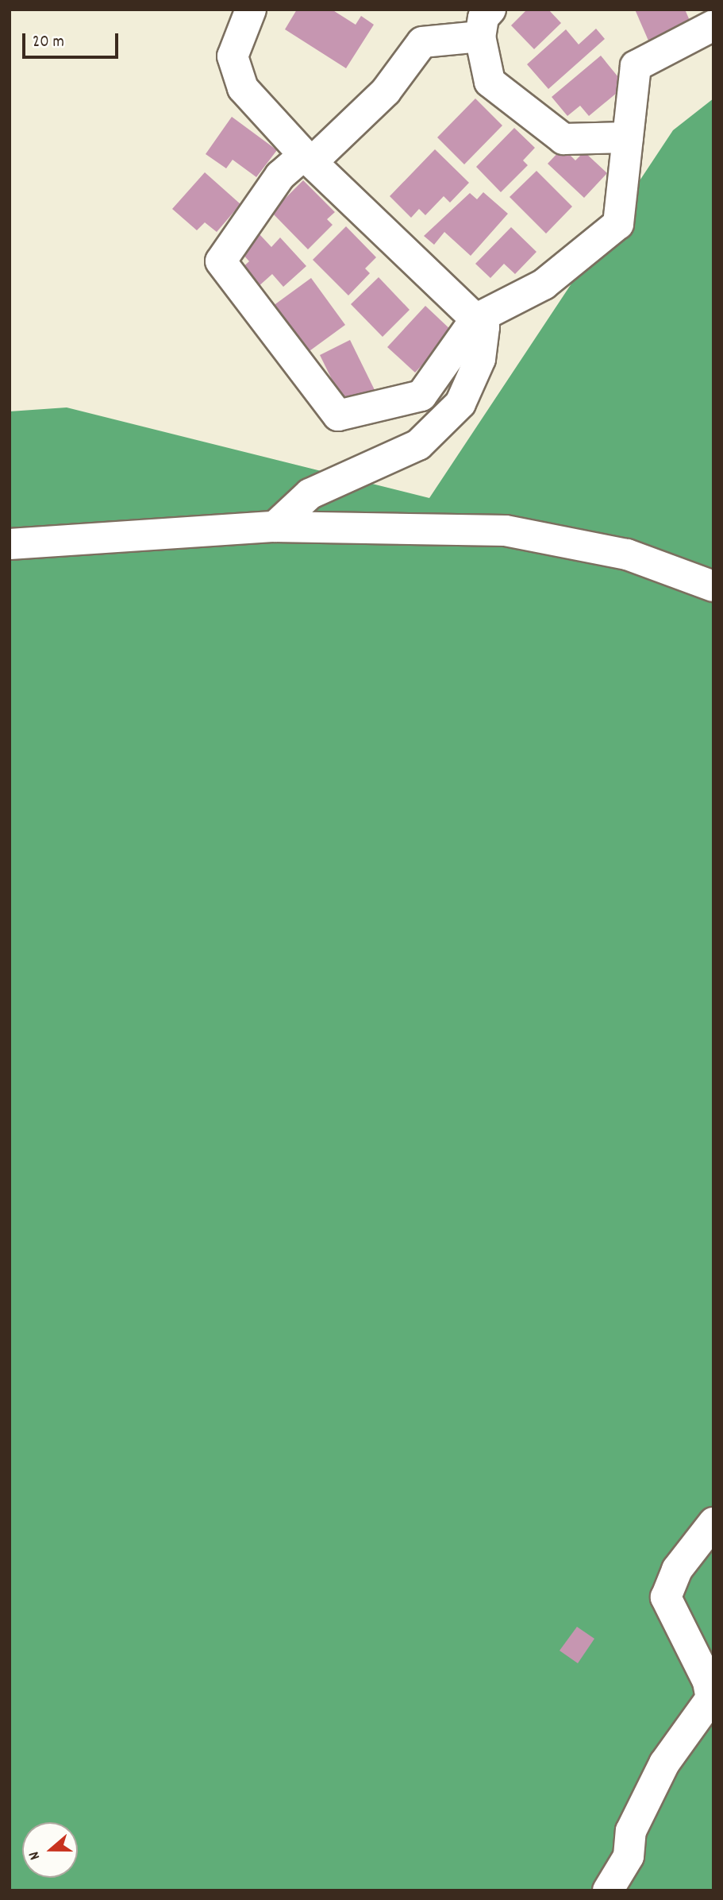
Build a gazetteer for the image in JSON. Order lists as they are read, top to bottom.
{
  "scale_bar": "20 m",
  "north": "left"
}
